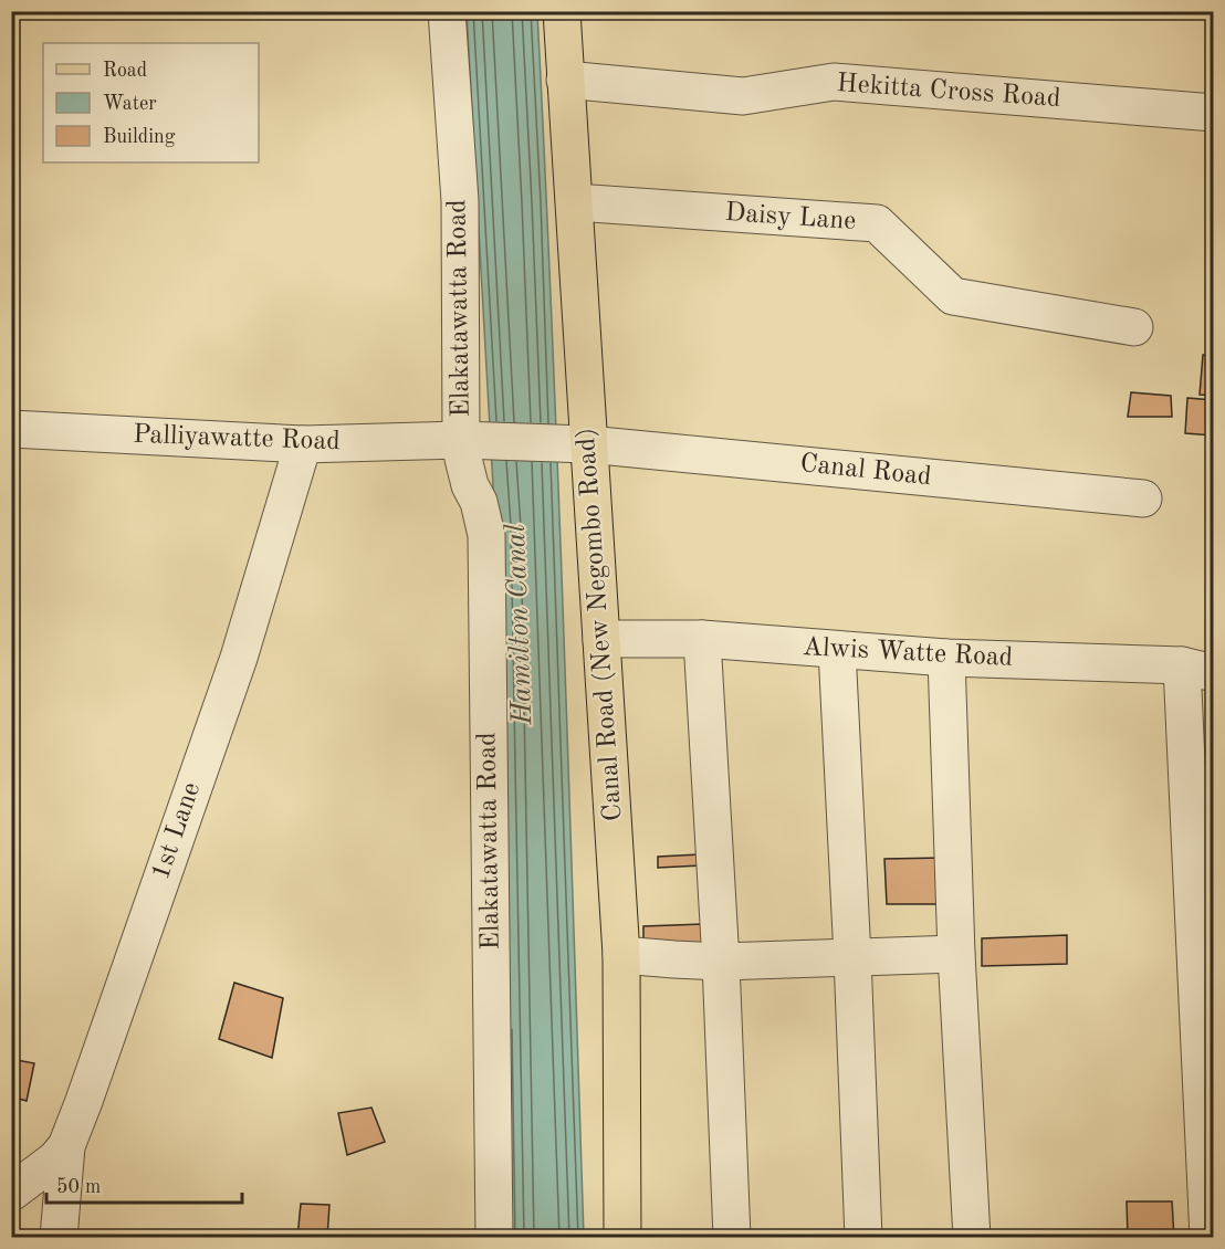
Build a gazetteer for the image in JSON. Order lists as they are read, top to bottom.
{
  "streets": {
    "main road": ["Canal Road (New Negombo Road)"],
    "street": [
      "Hekitta Cross Road",
      "Daisy Lane",
      "Elakatawatta Road",
      "Palliyawatte Road",
      "Canal Road",
      "Alwis Watte Road",
      "1st Lane"
    ]
  },
  "crossings": [
    ["Hekitta Cross Road", "Canal Road (New Negombo Road)"],
    ["Daisy Lane", "Canal Road (New Negombo Road)"],
    ["Elakatawatta Road", "Palliyawatte Road"],
    ["Palliyawatte Road", "Canal Road"],
    ["Palliyawatte Road", "Canal Road (New Negombo Road)"],
    ["Palliyawatte Road", "1st Lane"],
    ["Canal Road", "Canal Road (New Negombo Road)"],
    ["Canal Road (New Negombo Road)", "Alwis Watte Road"]
  ],
  "water": ["Hamilton Canal"],
  "legend": ["Road", "Water", "Building"],
  "scale_bar": "50 m"
}
